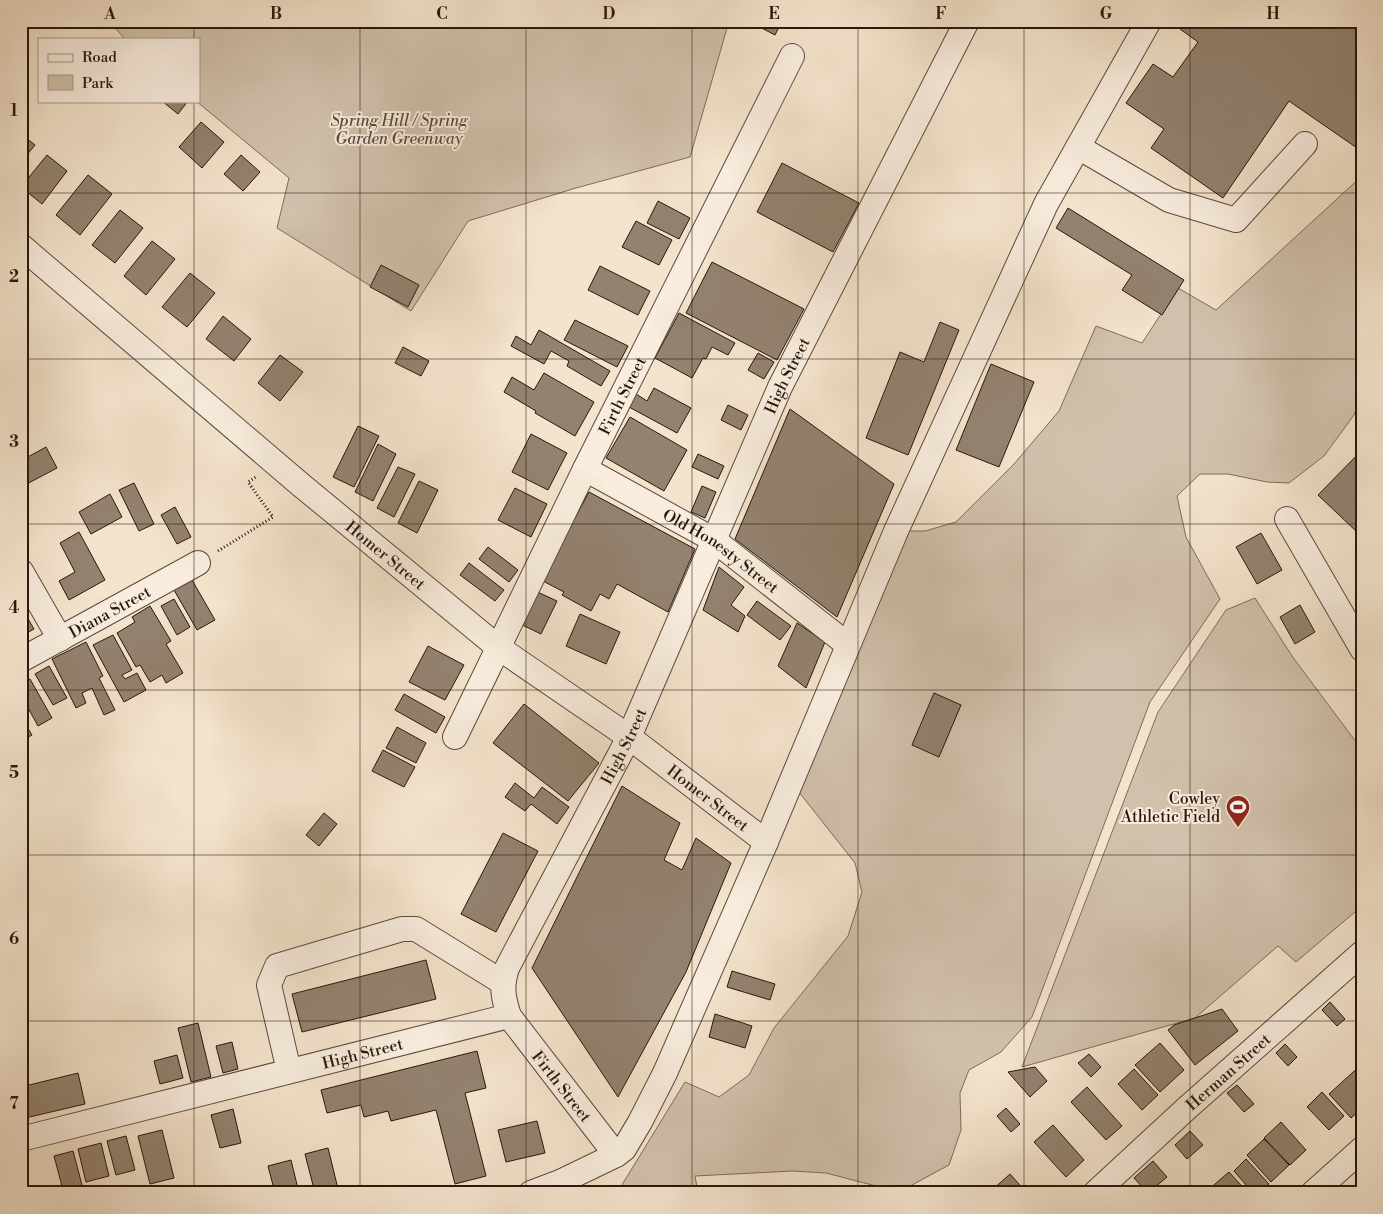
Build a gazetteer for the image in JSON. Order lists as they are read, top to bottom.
{
  "streets": {
    "street": [
      "High Street",
      "Firth Street",
      "Old Honesty Street",
      "Homer Street",
      "Diana Street",
      "Herman Street"
    ]
  },
  "crossings": [
    ["High Street", "Firth Street"],
    ["High Street", "Old Honesty Street"],
    ["High Street", "Homer Street"],
    ["Firth Street", "Old Honesty Street"],
    ["Firth Street", "Homer Street"]
  ],
  "parks": ["Spring Hill / Spring Garden Greenway"],
  "places": {
    "sports": ["Cowley Athletic Field"]
  },
  "legend": ["Road", "Park"],
  "grid": {
    "columns": [
      "A",
      "B",
      "C",
      "D",
      "E",
      "F",
      "G",
      "H"
    ],
    "rows": [
      "1",
      "2",
      "3",
      "4",
      "5",
      "6",
      "7"
    ]
  }
}
